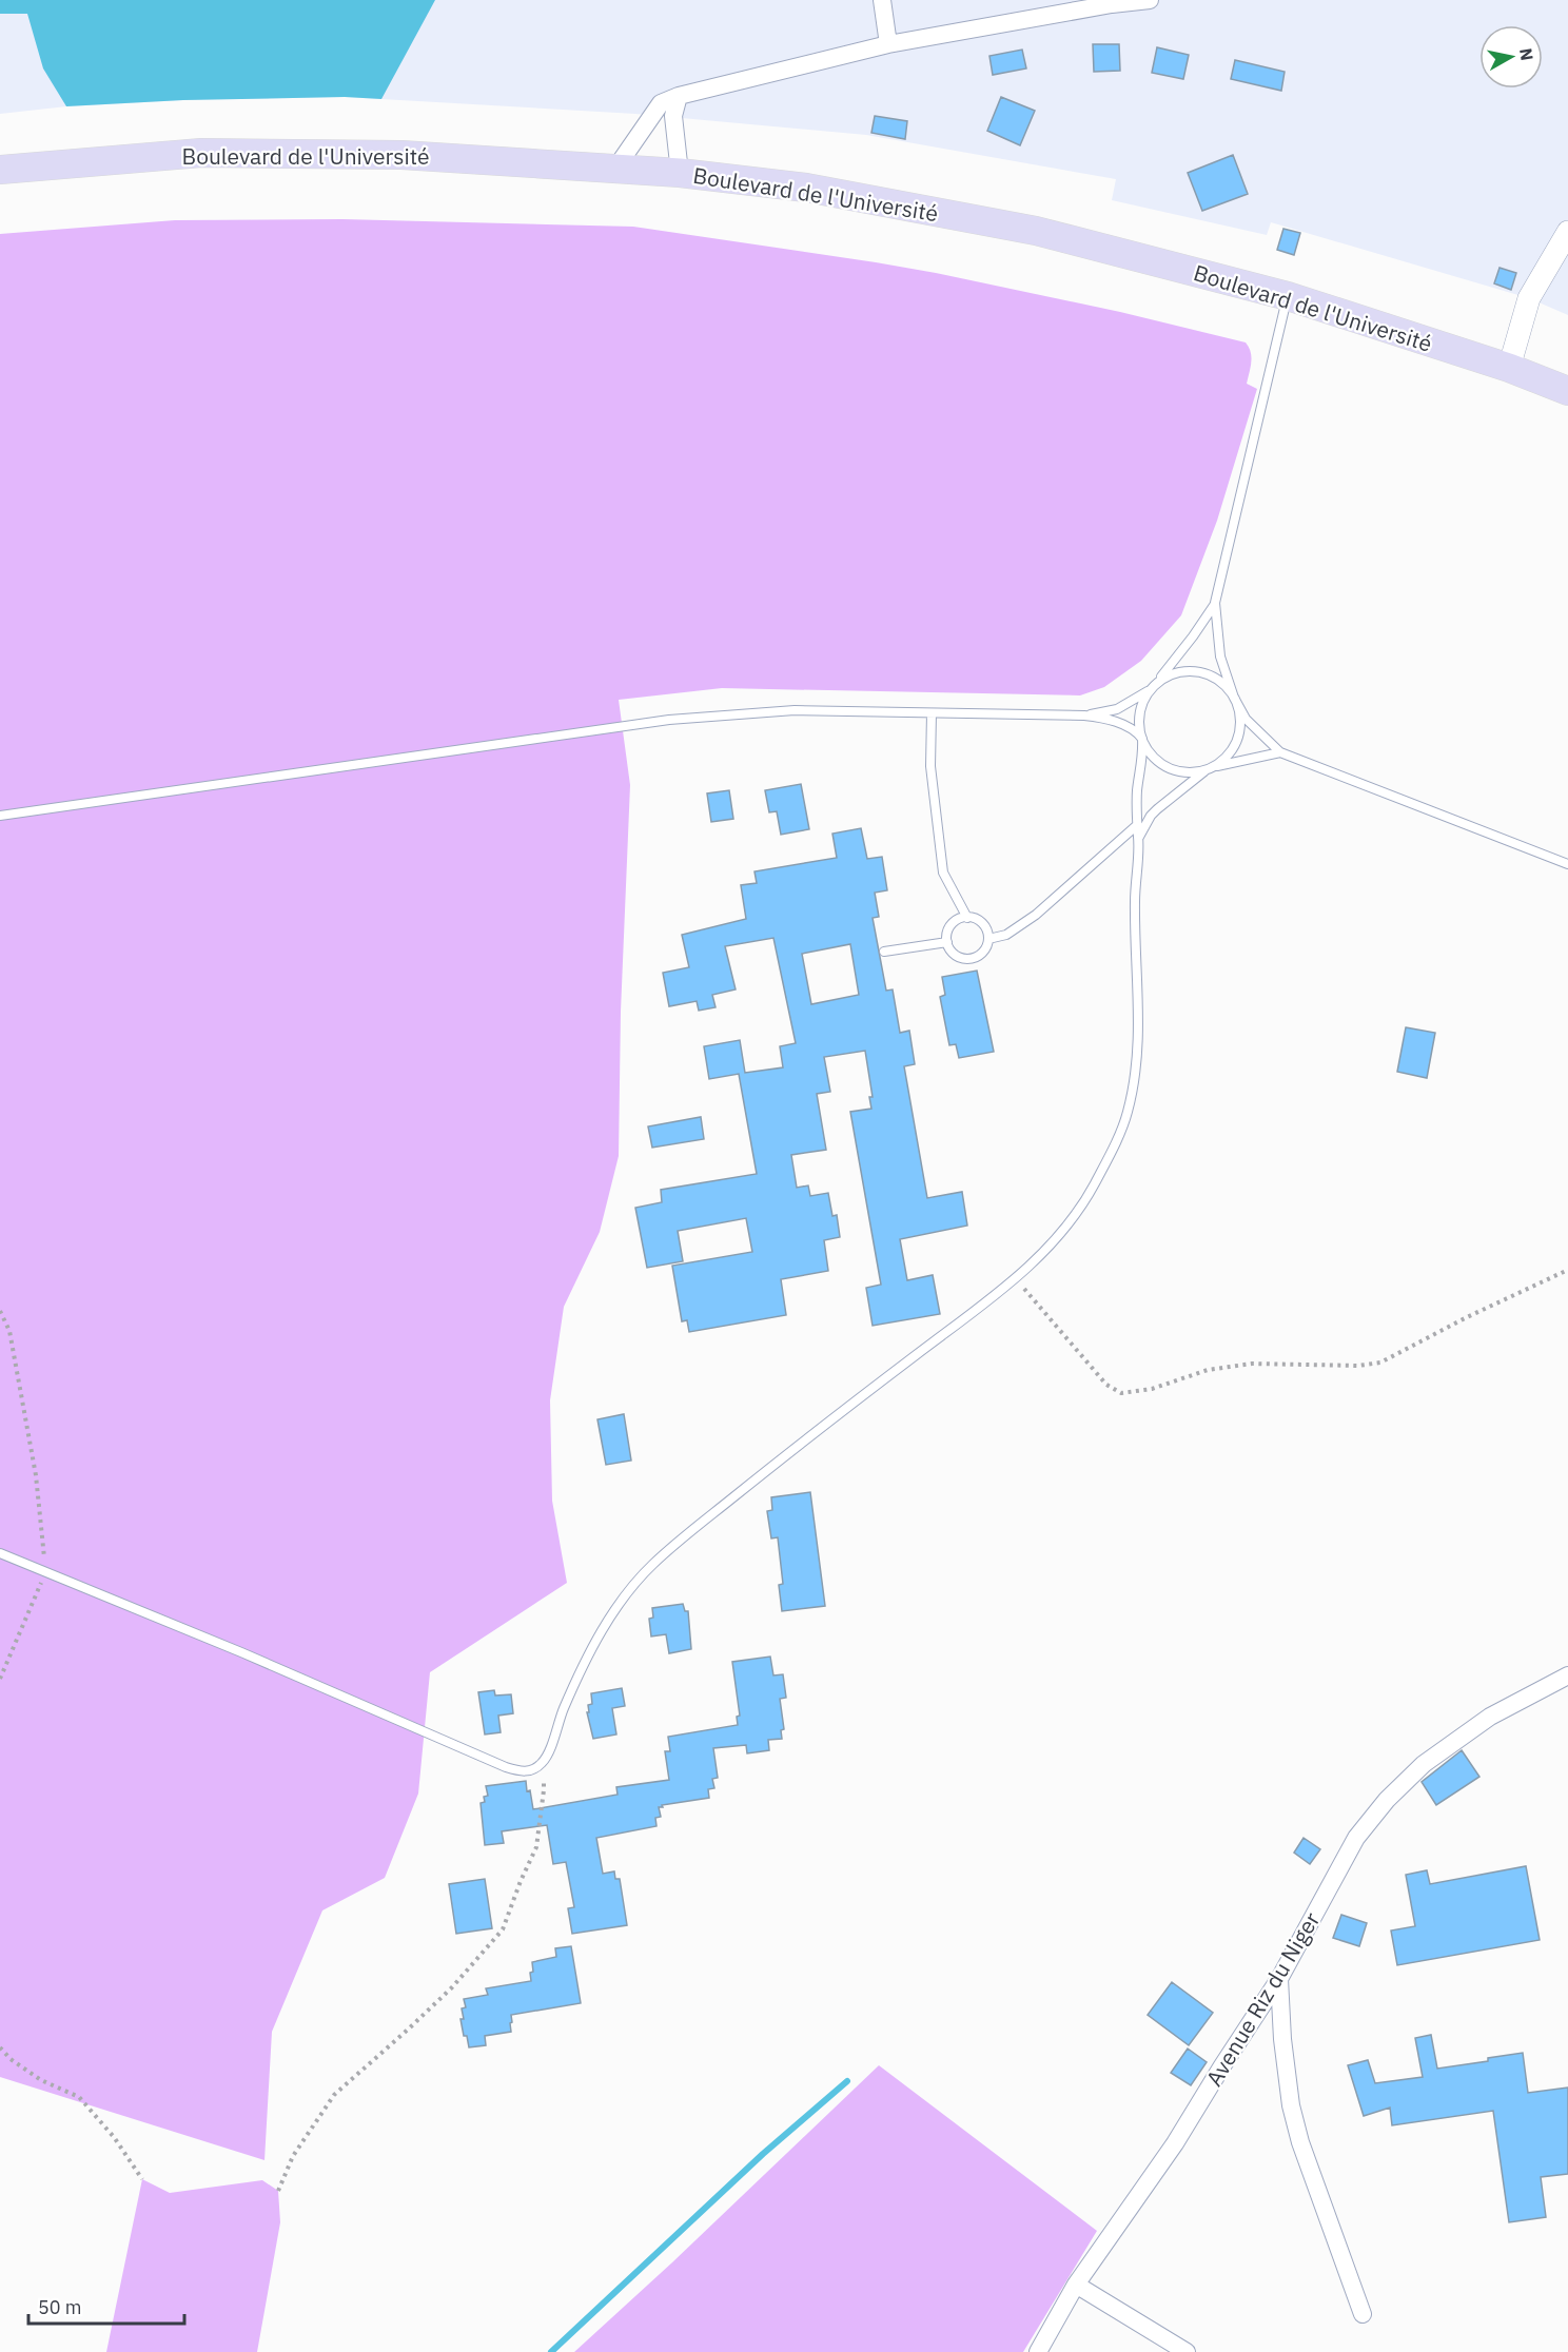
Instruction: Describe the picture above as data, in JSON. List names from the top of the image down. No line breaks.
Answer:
{"streets":{"main road":["Boulevard de l'Université"],"street":["Avenue Riz du Niger"]},"scale_bar":"50 m","north":"right"}
